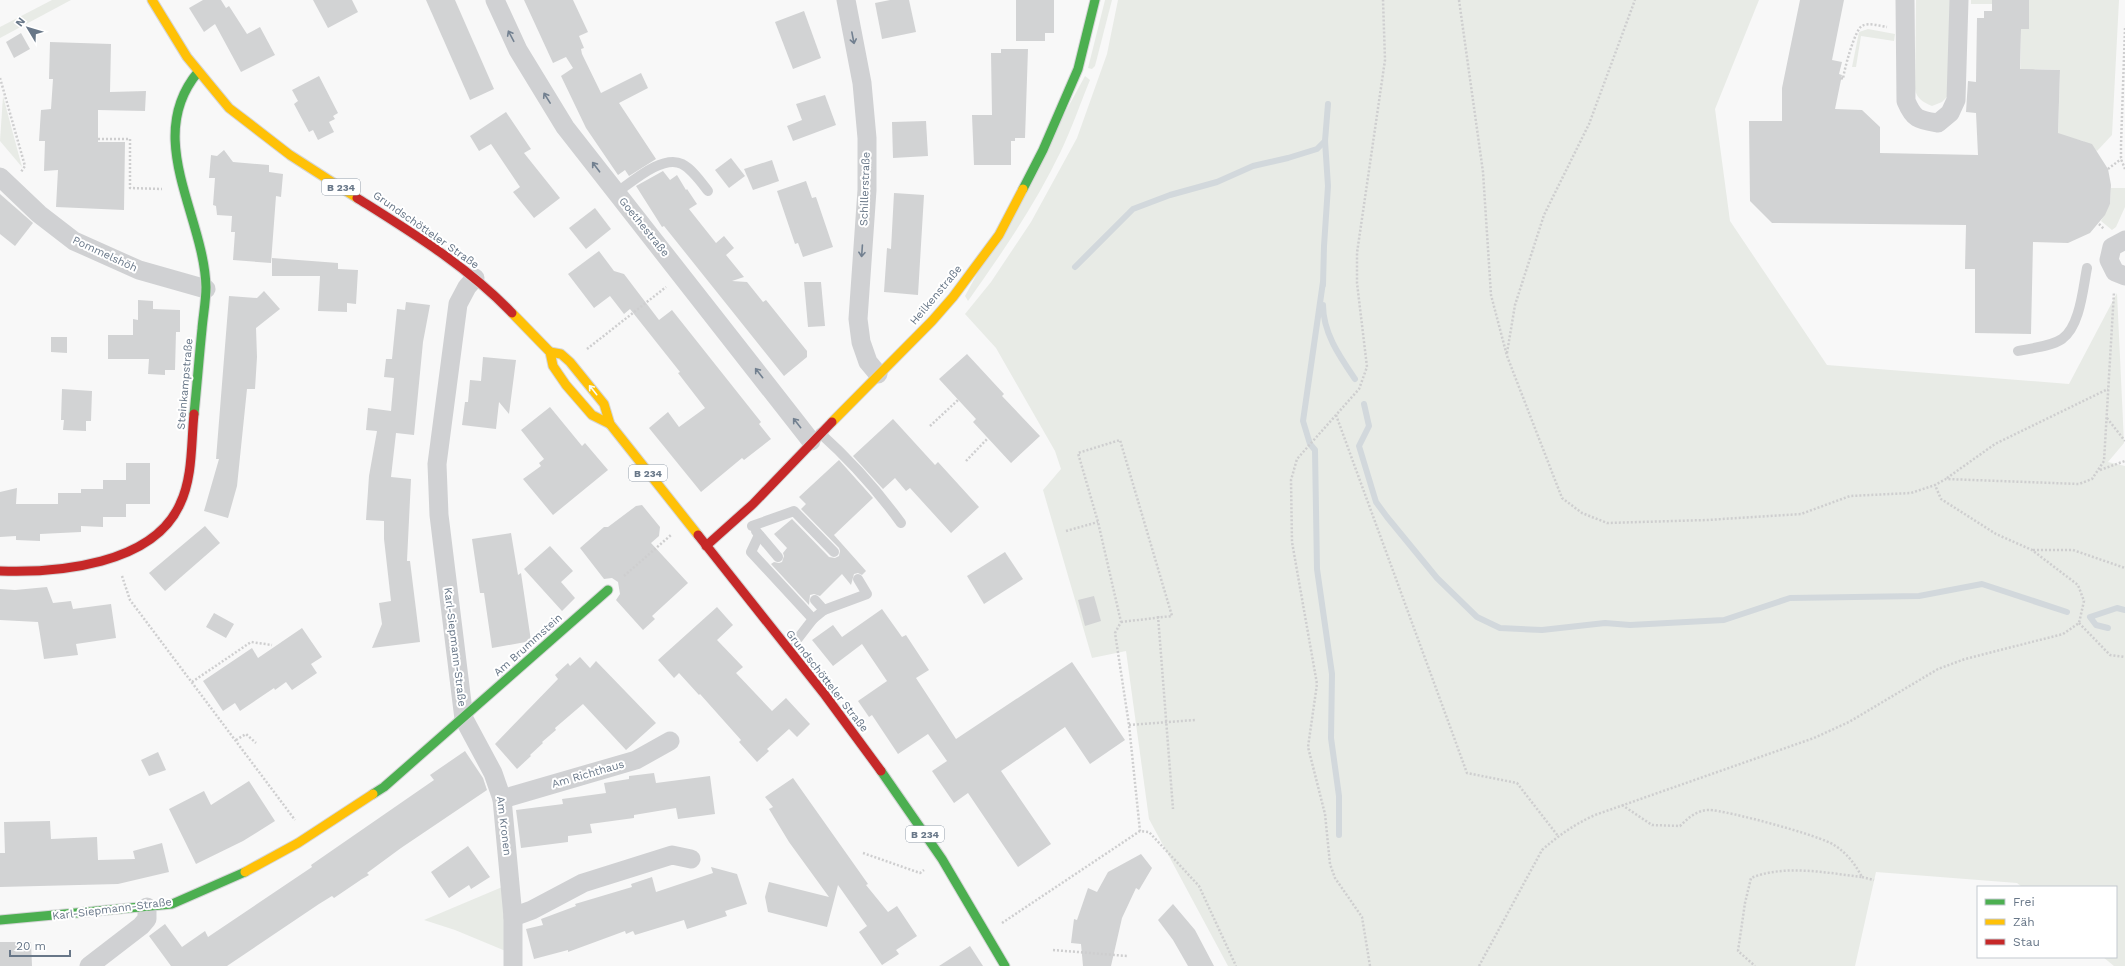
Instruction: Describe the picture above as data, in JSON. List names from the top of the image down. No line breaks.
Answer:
{"streets":{"street":["B 234","Schillerstraße","Goethestraße","Grundschötteler Straße","Pommelshöh","Heilkenstraße","Steinkampstraße","Am Brummstein","Karl-Siepmann-Straße","Am Richthaus","Am Kronen"]},"crossings":[["Schillerstraße","Heilkenstraße"],["Goethestraße","Heilkenstraße"],["Grundschötteler Straße","Heilkenstraße"],["Grundschötteler Straße","Steinkampstraße"],["Grundschötteler Straße","Karl-Siepmann-Straße"],["Pommelshöh","Steinkampstraße"],["Am Brummstein","Karl-Siepmann-Straße"],["Am Brummstein","Am Kronen"],["Karl-Siepmann-Straße","Am Kronen"],["Am Richthaus","Am Kronen"]],"one_way":["Schillerstraße","Goethestraße"],"legend":["Frei","Zäh","Stau"],"scale_bar":"20 m","north":"top left"}
